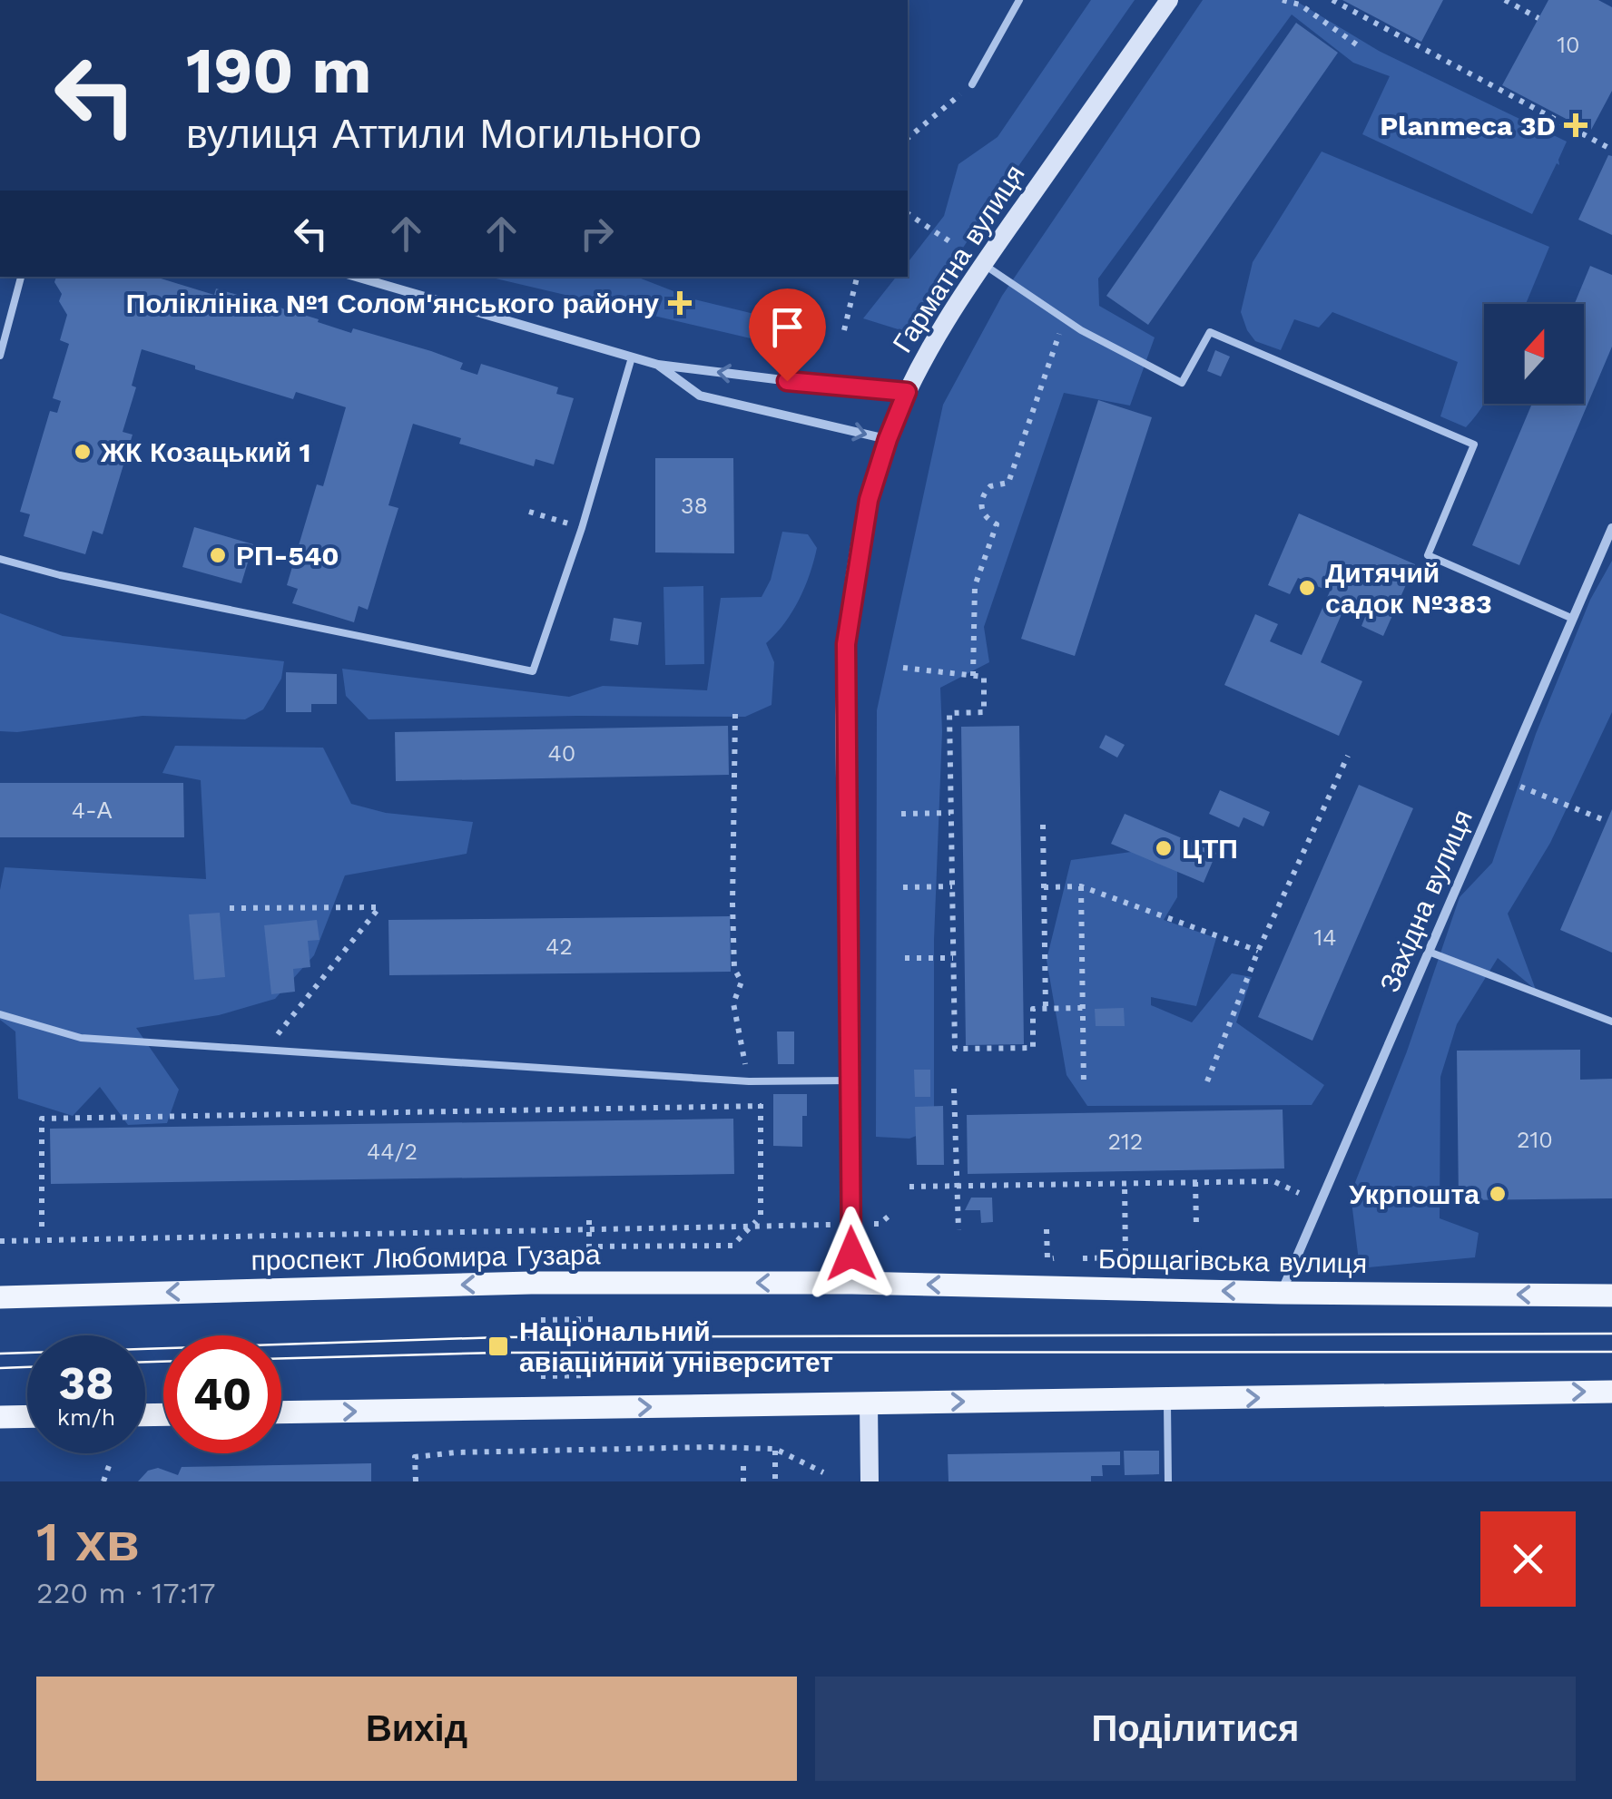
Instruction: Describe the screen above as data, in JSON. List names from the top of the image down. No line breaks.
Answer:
{"streets":{"main road":["проспект Любомира Гузара","Борщагівська вулиця"],"street":["Гарматна вулиця","Західна вулиця"]},"crossings":[["Гарматна вулиця","проспект Любомира Гузара"],["Гарматна вулиця","Борщагівська вулиця"],["Західна вулиця","Борщагівська вулиця"],["проспект Любомира Гузара","Борщагівська вулиця"]],"places":{"health":["Planmeca 3D","Поліклініка №1 Солом'янського району"],"other":["ЖК Козацький 1","РП-540","Дитячий садок №383","ЦТП","Укрпошта"],"transit":["Національний авіаційний університет"]},"house_numbers":["10","38","40","4-А","14","42","210","212","44/2"],"north":"top","page":{"turn":["190 m","вулиця Аттили Могильного"],"speed":"38 km/h","limit":"40","heading":["1 хв","220 m · 17:17"],"buttons":["Вихід","Поділитися"]}}
